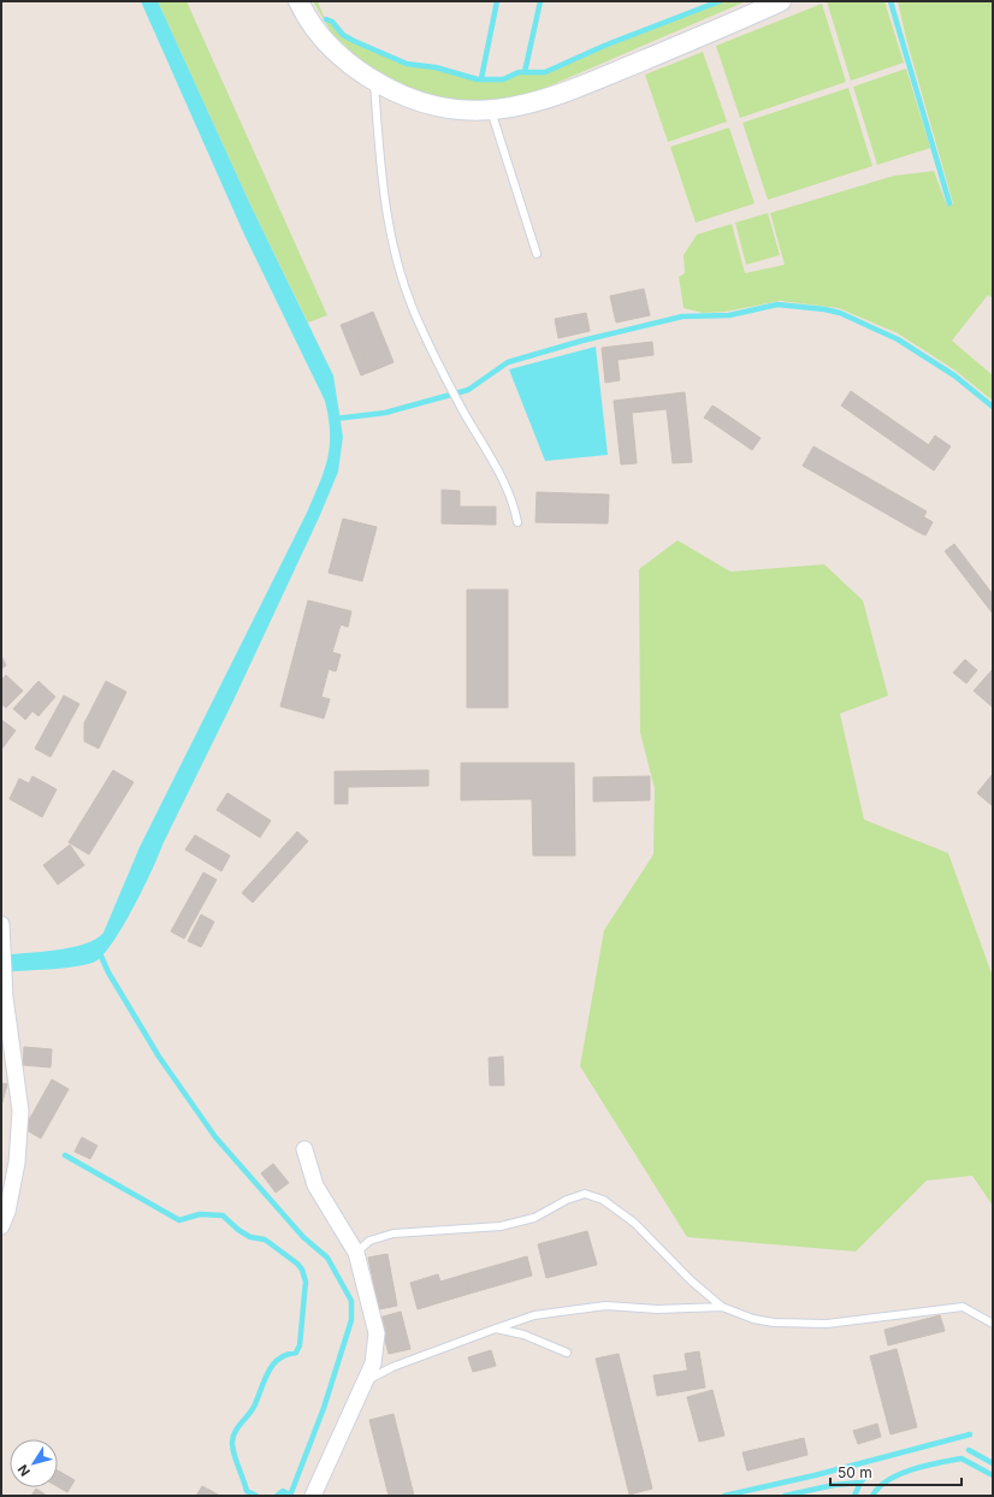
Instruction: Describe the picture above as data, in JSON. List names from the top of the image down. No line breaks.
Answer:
{"scale_bar":"50 m","north":"bottom left"}
